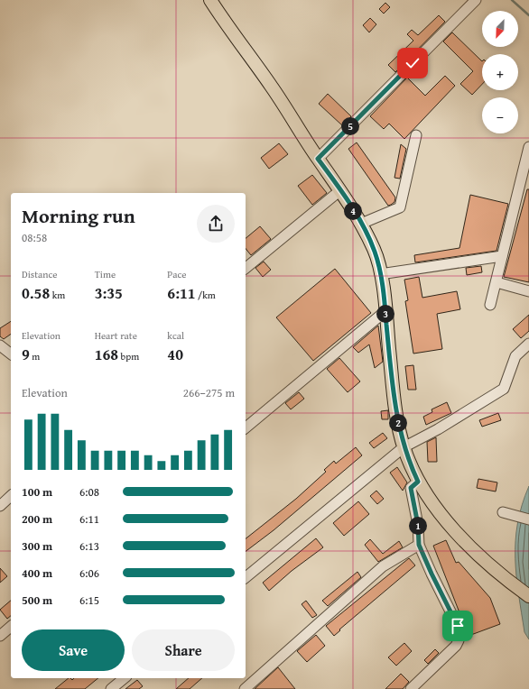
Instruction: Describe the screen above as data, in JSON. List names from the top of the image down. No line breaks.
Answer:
{"north":"bottom left","page":{"map_buttons":["+","−"],"pins":["5","4","3","2","1"],"heading":["Morning run","08:58"],"stats":[["Distance","0.58 km"],["Time","3:35"],["Pace","6:11 /km"],["Elevation","9 m"],["Heart rate","168 bpm"],["kcal","40"]],"chart":["Elevation","266–275 m"],"list":[{"name":"100 m","note":"6:08"},{"name":"200 m","note":"6:11"},{"name":"300 m","note":"6:13"},{"name":"400 m","note":"6:06"},{"name":"500 m","note":"6:15"}],"buttons":["Save","Share"]}}
